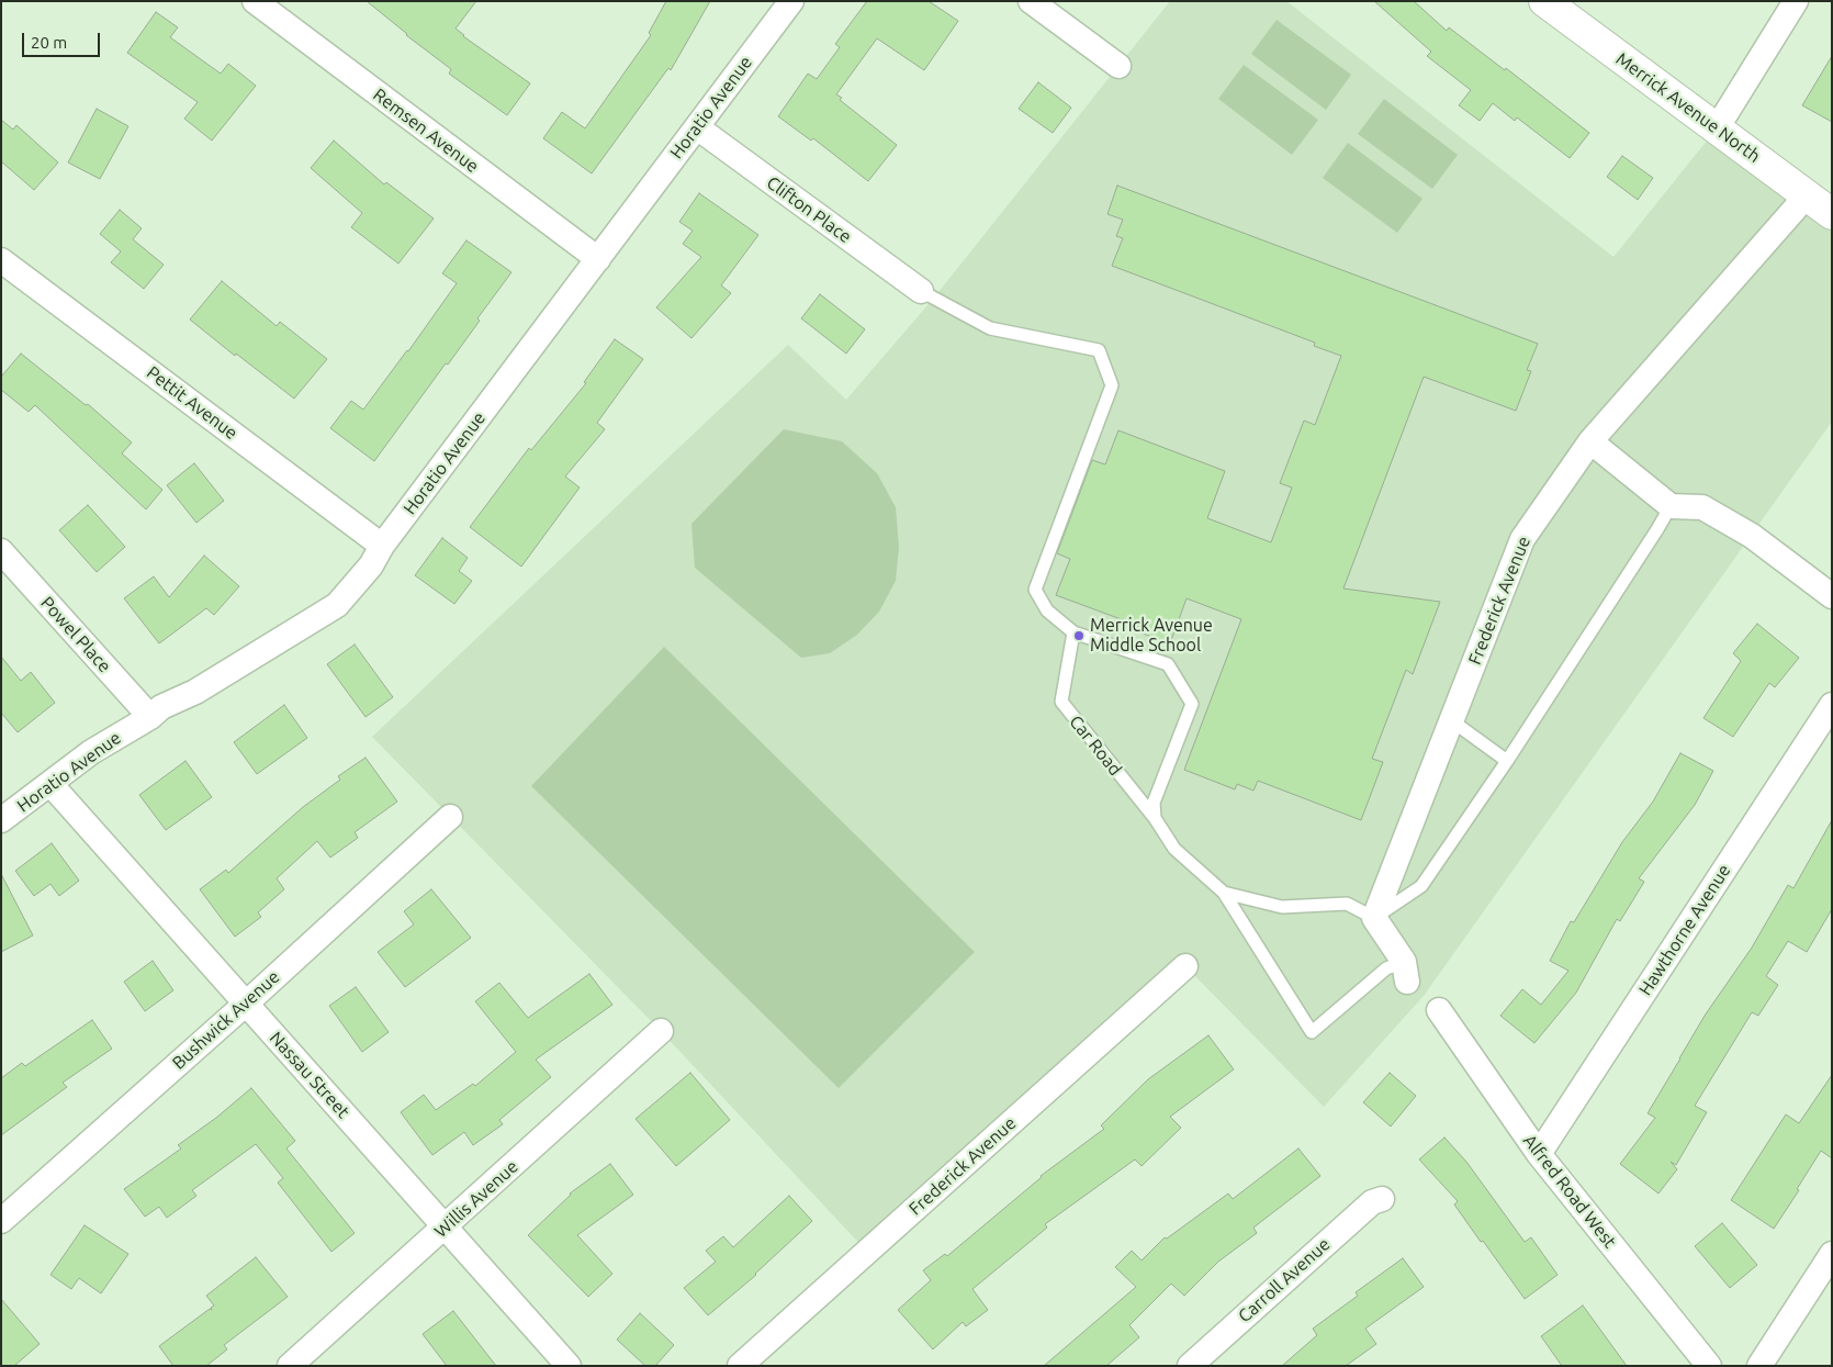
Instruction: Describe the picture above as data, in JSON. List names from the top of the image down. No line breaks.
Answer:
{"streets":{"main road":["Merrick Avenue North"],"street":["Horatio Avenue","Remsen Avenue","Clifton Place","Pettit Avenue","Frederick Avenue","Powel Place","Hawthorne Avenue","Bushwick Avenue","Nassau Street","Alfred Road West","Willis Avenue","Carroll Avenue"],"lane":["Car Road"]},"crossings":[["Horatio Avenue","Remsen Avenue"],["Horatio Avenue","Clifton Place"],["Horatio Avenue","Pettit Avenue"],["Horatio Avenue","Powel Place"],["Horatio Avenue","Nassau Street"],["Merrick Avenue North","Frederick Avenue"],["Hawthorne Avenue","Alfred Road West"],["Bushwick Avenue","Nassau Street"],["Nassau Street","Willis Avenue"]],"places":["Merrick Avenue Middle School"],"scale_bar":"20 m"}
